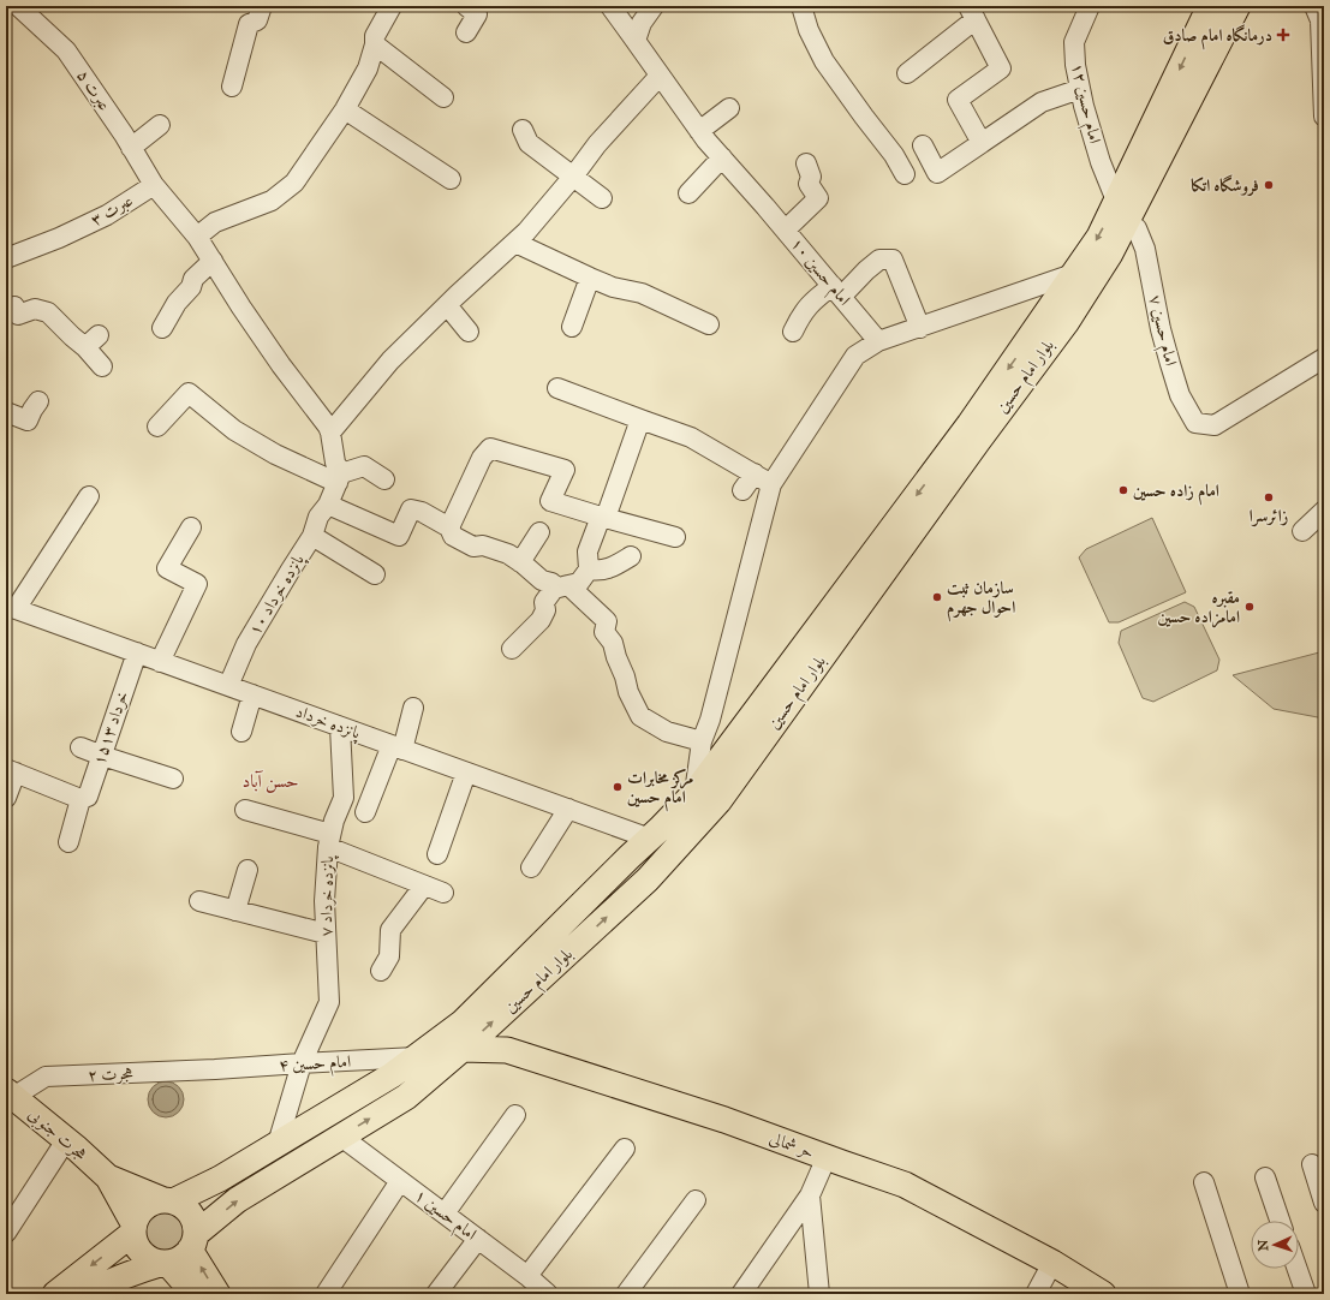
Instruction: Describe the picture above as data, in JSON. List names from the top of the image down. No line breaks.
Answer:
{"streets":{"main road":["بلوار امام حسین","هجرت جنوبی","حر شمالی"],"street":["عبرت ۵","امام حسین ۱۲","عبرت ۳","امام حسین ۱۰","امام حسین ۷","پانزده خرداد ۱۰","پانزده خرداد","۱۵خرداد ۱۳","پانزده خرداد ۷","امام حسین ۴","هجرت ۲","امام حسین ۱"]},"crossings":[["عبرت ۵","عبرت ۳"],["امام حسین ۱۲","امام حسین ۷"],["امام حسین ۱۲","بلوار امام حسین"],["امام حسین ۷","بلوار امام حسین"],["بلوار امام حسین","پانزده خرداد"],["بلوار امام حسین","پانزده خرداد ۷"],["بلوار امام حسین","امام حسین ۴"],["بلوار امام حسین","هجرت جنوبی"],["بلوار امام حسین","حر شمالی"],["بلوار امام حسین","امام حسین ۱"],["پانزده خرداد ۱۰","پانزده خرداد"],["پانزده خرداد","۱۵خرداد ۱۳"],["پانزده خرداد","پانزده خرداد ۷"],["پانزده خرداد ۷","امام حسین ۴"],["امام حسین ۴","هجرت ۲"],["هجرت ۲","هجرت جنوبی"]],"districts":["حسن آباد"],"places":{"health":["درمانگاه امام صادق"],"other":["فروشگاه اتکا","امام زاده حسین","زائرسرا","سازمان ثبت احوال جهرم","مقبره امامزاده حسین","مرکز مخابرات امام حسین"]},"north":"left"}
